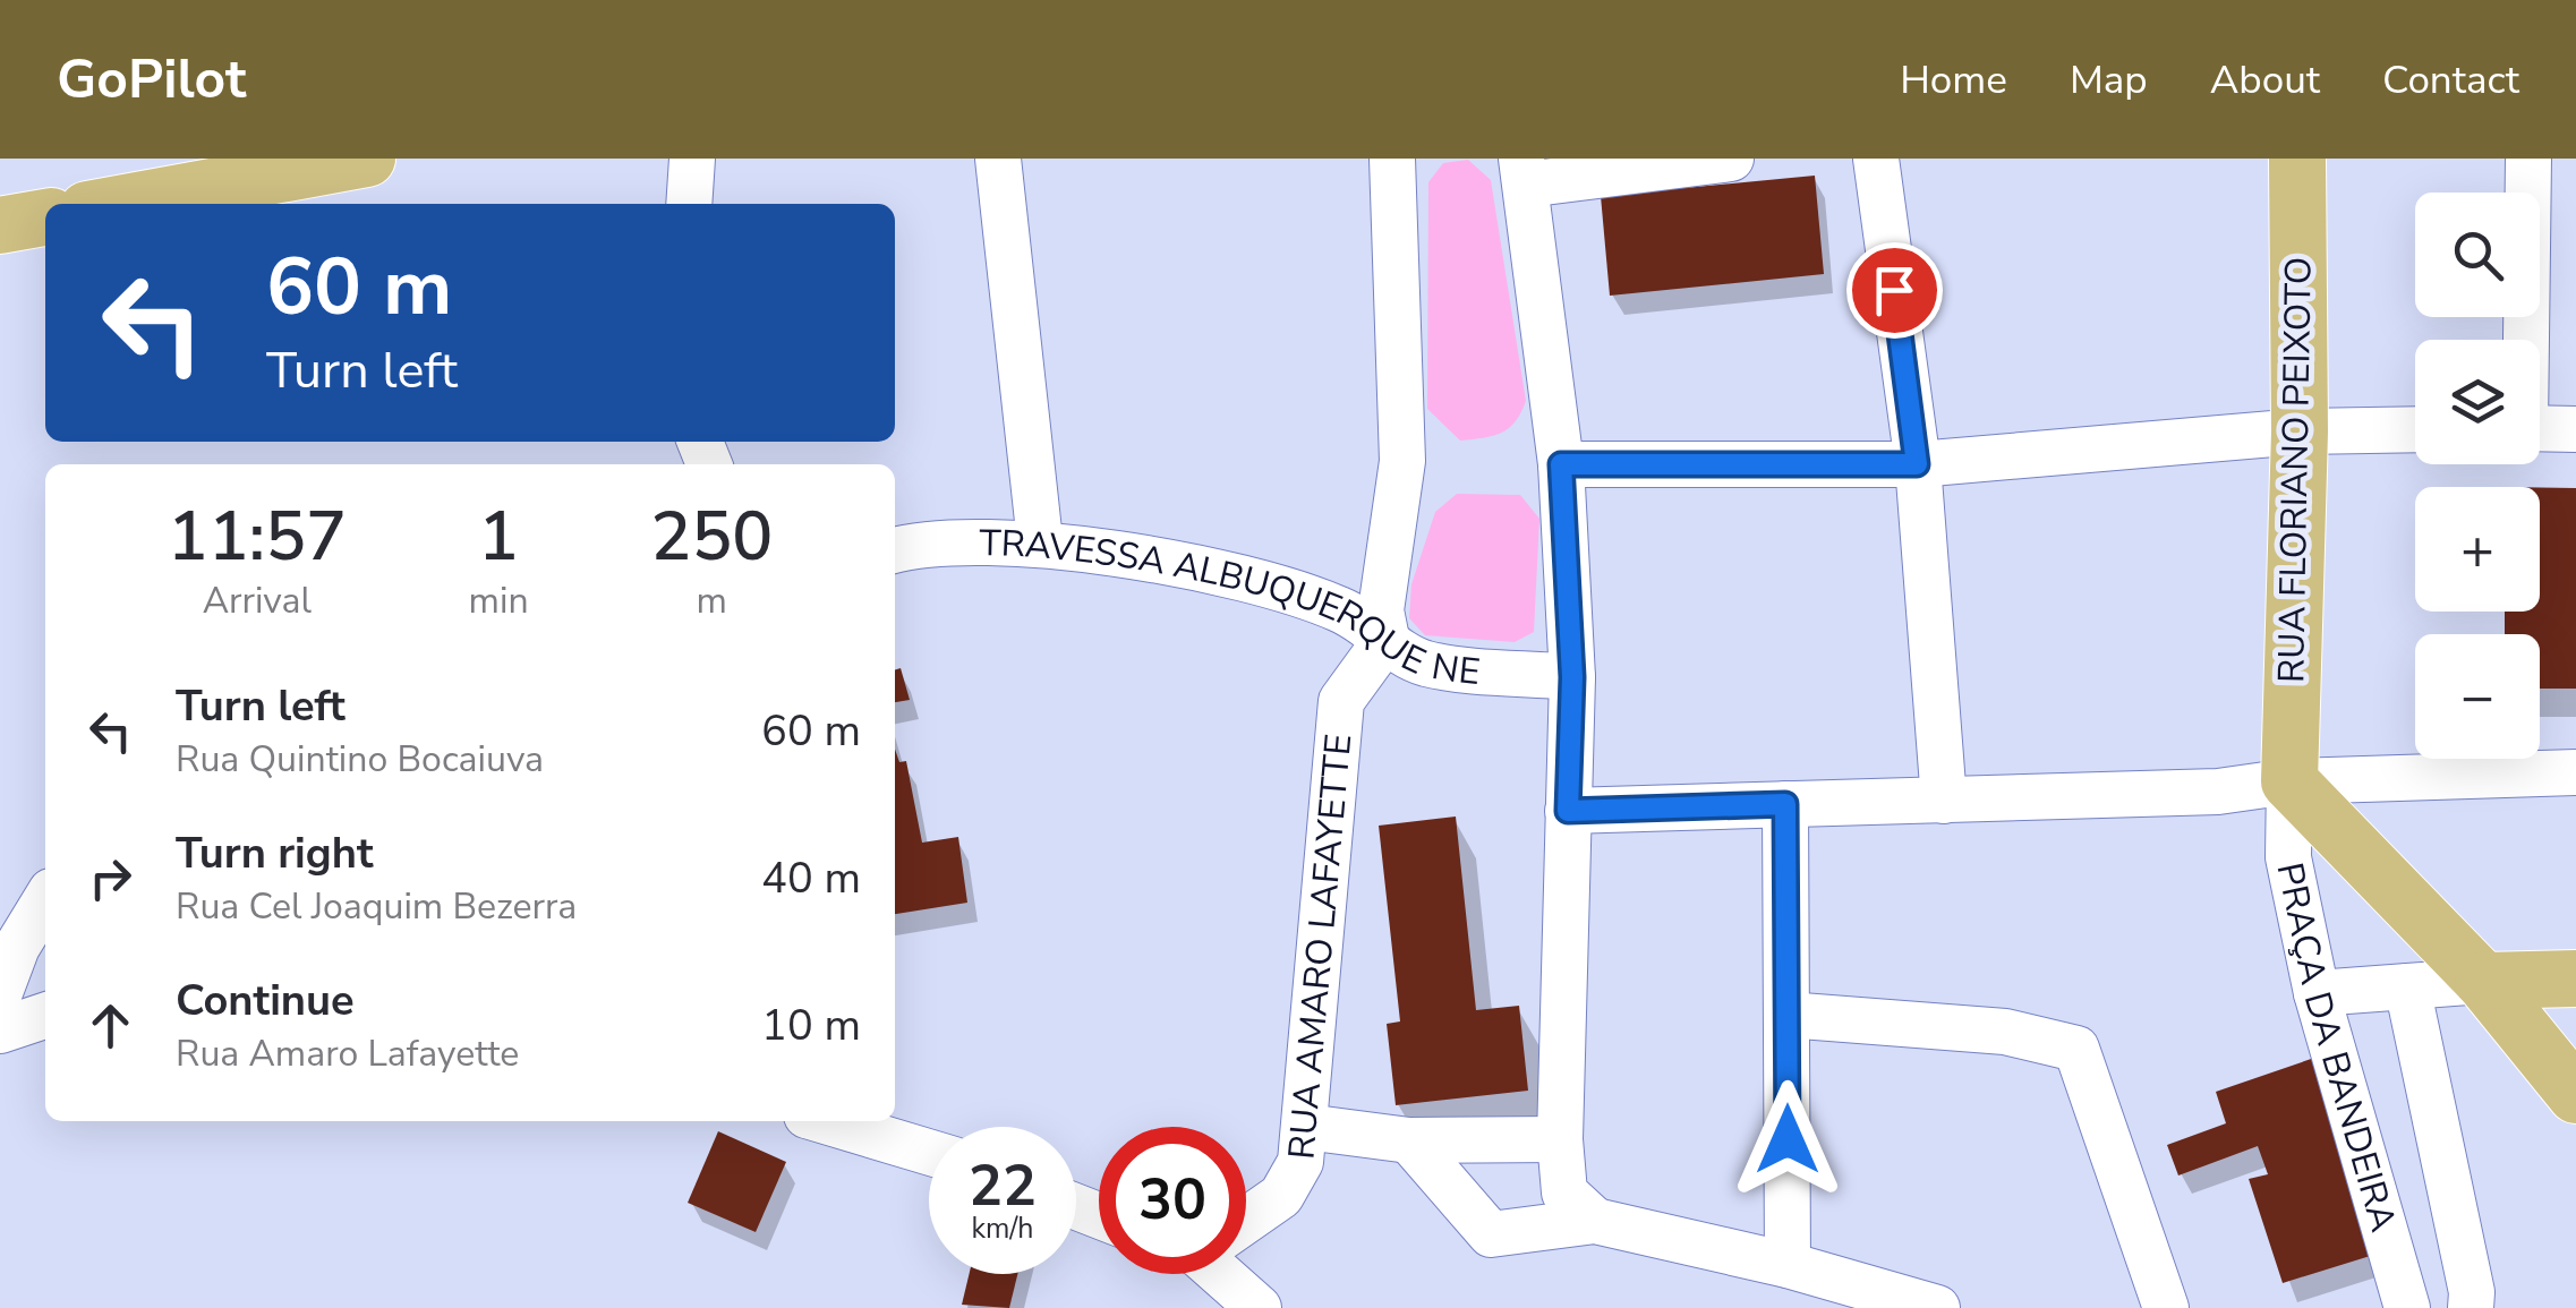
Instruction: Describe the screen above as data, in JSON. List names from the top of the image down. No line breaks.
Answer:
{"streets":{"main road":["RUA FLORIANO PEIXOTO"],"street":["TRAVESSA ALBUQUERQUE NE","RUA AMARO LAFAYETTE","PRAÇA DA BANDEIRA"]},"crossings":[["RUA FLORIANO PEIXOTO","PRAÇA DA BANDEIRA"],["TRAVESSA ALBUQUERQUE NE","RUA AMARO LAFAYETTE"]],"page":{"header":"GoPilot","nav":["Home","Map","About","Contact"],"map_buttons":["+","−"],"turn":["60 m","Turn left"],"eta":["11:57","Arrival","1","min","250","m"],"list":[{"name":"Turn left","note":"Rua Quintino Bocaiuva","value":"60 m"},{"name":"Turn right","note":"Rua Cel Joaquim Bezerra","value":"40 m"},{"name":"Continue","note":"Rua Amaro Lafayette","value":"10 m"}],"speed":"22 km/h","limit":"30"}}
